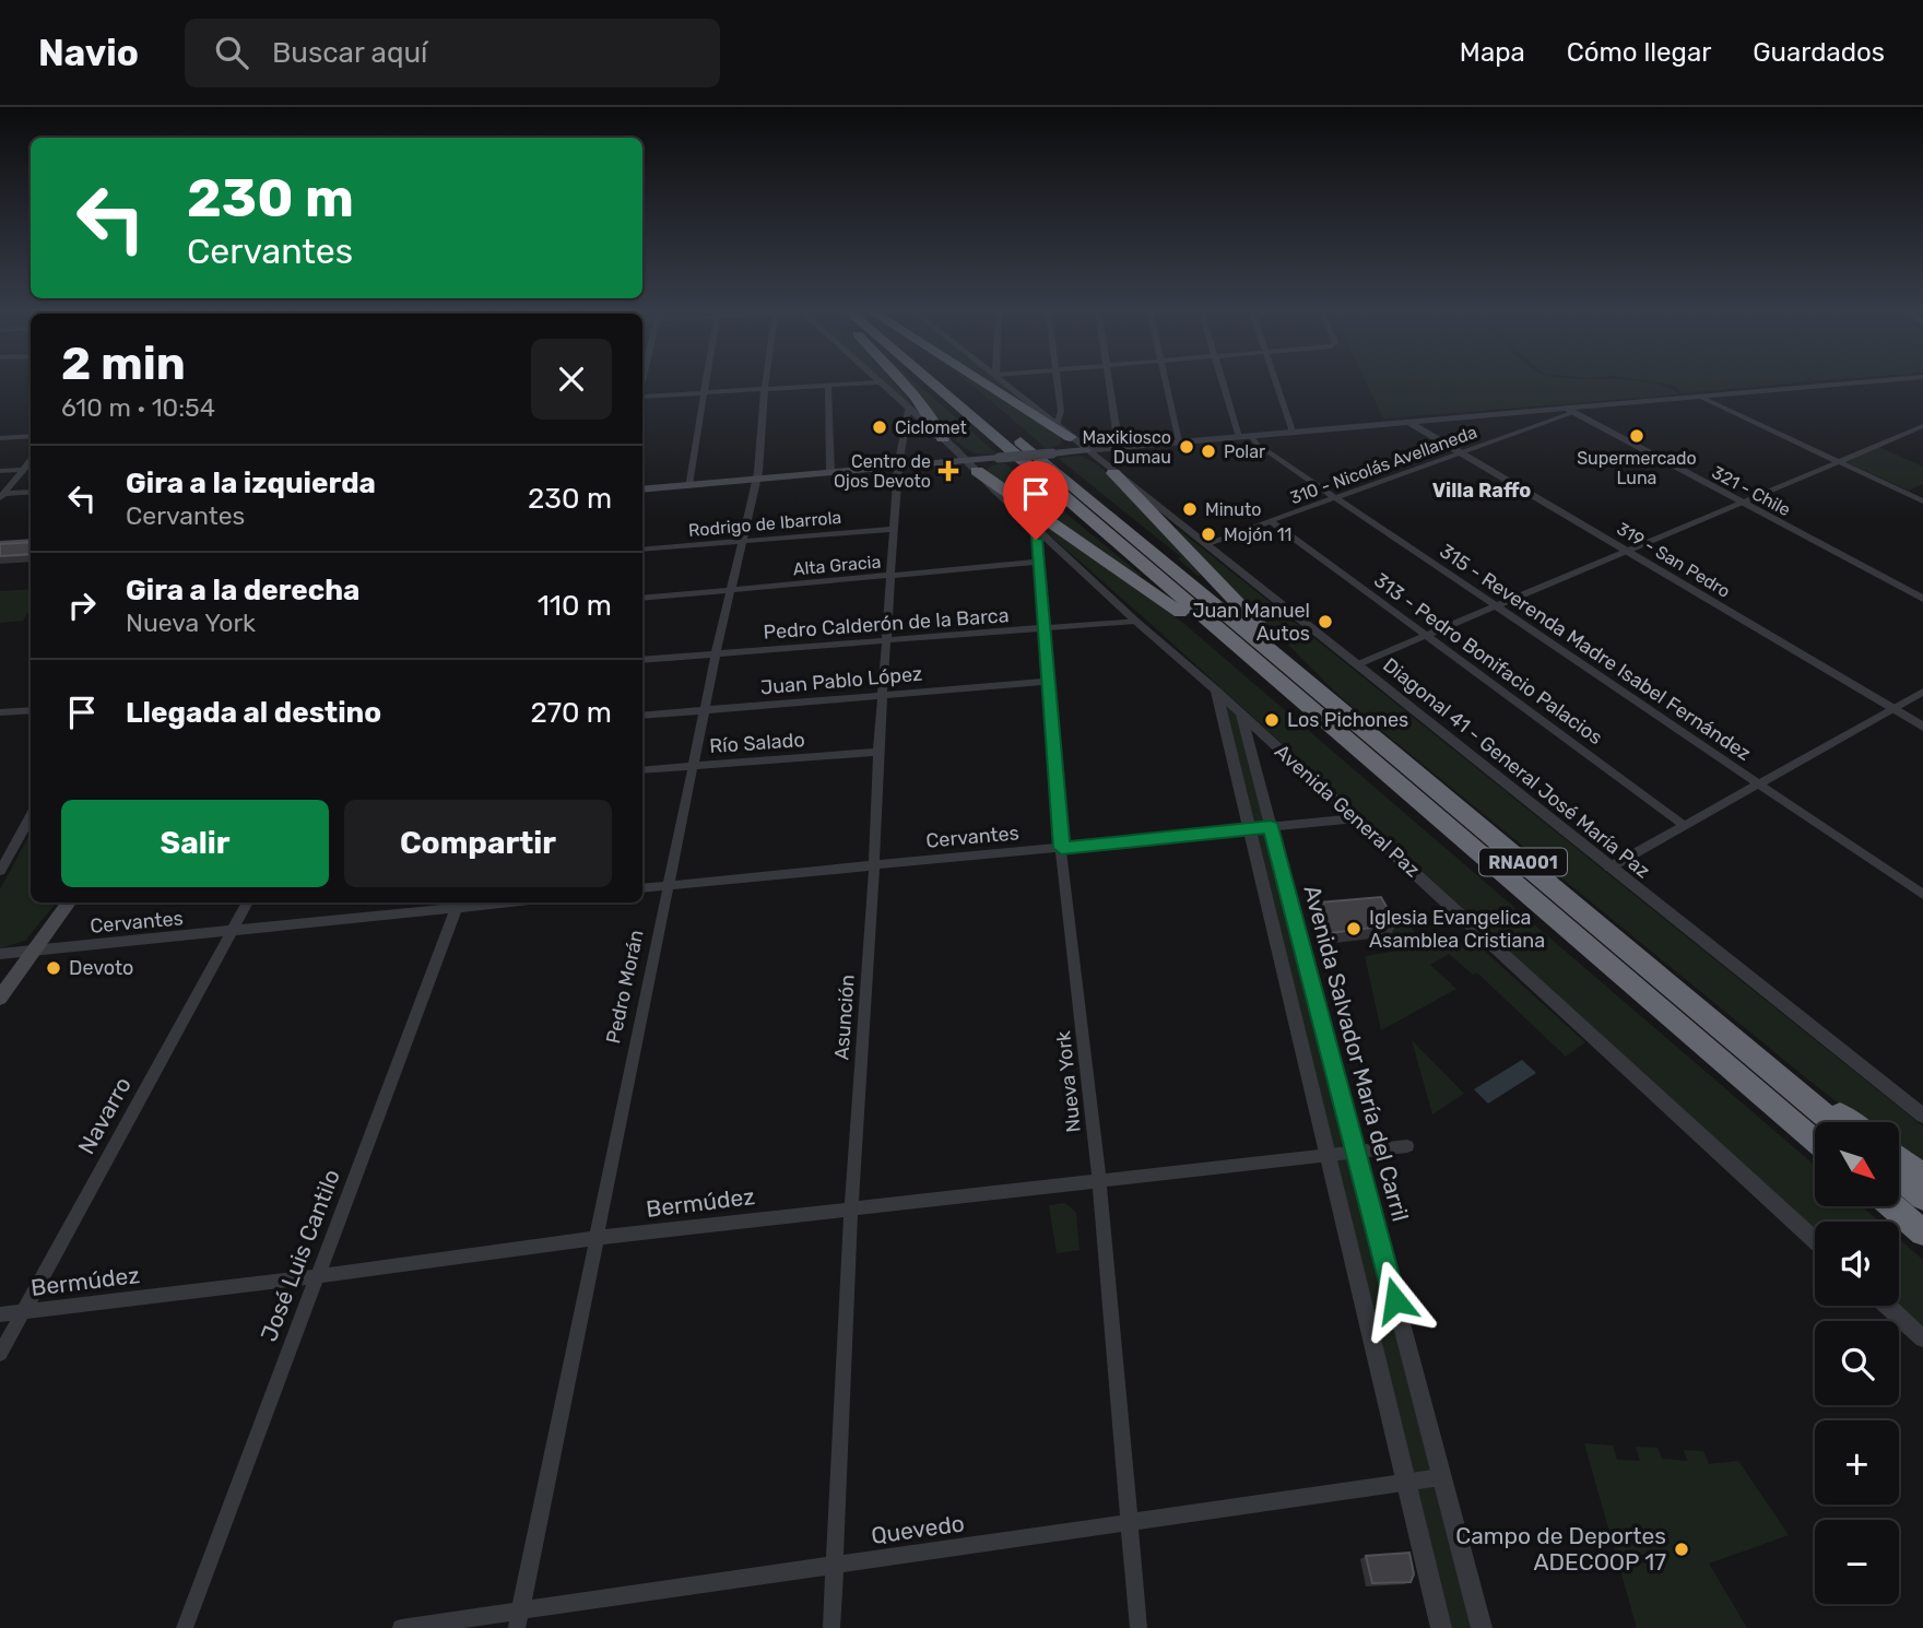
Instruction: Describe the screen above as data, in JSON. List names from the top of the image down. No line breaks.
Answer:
{"streets":{"highway":["RNA001"],"street":["310 - Nicolás Avellaneda","321 - Chile","Rodrigo de Ibarrola","319 - San Pedro","Alta Gracia","Pedro Calderón de la Barca","315 - Reverenda Madre Isabel Fernández","313 - Pedro Bonifacio Palacios","Juan Pablo López","Río Salado","Diagonal 41 - General José María Paz","Avenida General Paz","Cervantes","Pedro Morán","Asunción","Avenida Salvador María del Carril","Nueva York","Navarro","Bermúdez","José Luis Cantilo","Quevedo"]},"crossings":[["310 - Nicolás Avellaneda","321 - Chile"],["310 - Nicolás Avellaneda","319 - San Pedro"],["310 - Nicolás Avellaneda","315 - Reverenda Madre Isabel Fernández"],["310 - Nicolás Avellaneda","313 - Pedro Bonifacio Palacios"],["310 - Nicolás Avellaneda","Diagonal 41 - General José María Paz"],["Rodrigo de Ibarrola","Pedro Morán"],["Rodrigo de Ibarrola","Asunción"],["Alta Gracia","Pedro Morán"],["Alta Gracia","Asunción"],["Alta Gracia","Nueva York"],["Pedro Calderón de la Barca","Avenida General Paz"],["Pedro Calderón de la Barca","Pedro Morán"],["Pedro Calderón de la Barca","Asunción"],["Pedro Calderón de la Barca","Nueva York"],["Juan Pablo López","Pedro Morán"],["Juan Pablo López","Asunción"],["Juan Pablo López","Nueva York"],["Río Salado","Pedro Morán"],["Río Salado","Asunción"],["Avenida General Paz","Cervantes"],["Avenida General Paz","Asunción"],["Avenida General Paz","Avenida Salvador María del Carril"],["Avenida General Paz","Nueva York"],["Cervantes","Pedro Morán"],["Cervantes","Asunción"],["Cervantes","Avenida Salvador María del Carril"],["Cervantes","Nueva York"],["Cervantes","Navarro"],["Cervantes","José Luis Cantilo"],["Pedro Morán","Bermúdez"],["Pedro Morán","Quevedo"],["Asunción","Bermúdez"],["Asunción","Quevedo"],["Avenida Salvador María del Carril","Bermúdez"],["Avenida Salvador María del Carril","Quevedo"],["Nueva York","Bermúdez"],["Nueva York","Quevedo"],["Navarro","Bermúdez"],["Bermúdez","José Luis Cantilo"]],"districts":["Villa Raffo"],"places":{"other":["Ciclomet","Supermercado Luna","Maxikiosco Dumau","Polar","Minuto","Mojón 11","Juan Manuel Autos","Los Pichones","Iglesia Evangelica Asamblea Cristiana","Devoto","Campo de Deportes ADECOOP 17"],"health":["Centro de Ojos Devoto"]},"north":"bottom right","page":{"header":"Navio","search":"Buscar aquí","nav":["Mapa","Cómo llegar","Guardados"],"turn":["230 m","Cervantes"],"heading":["2 min","610 m · 10:54"],"list":[{"name":"Gira a la izquierda","note":"Cervantes","value":"230 m"},{"name":"Gira a la derecha","note":"Nueva York","value":"110 m"},{"name":"Llegada al destino","value":"270 m"}],"buttons":["Salir","Compartir"],"map_buttons":["+","−"]}}
